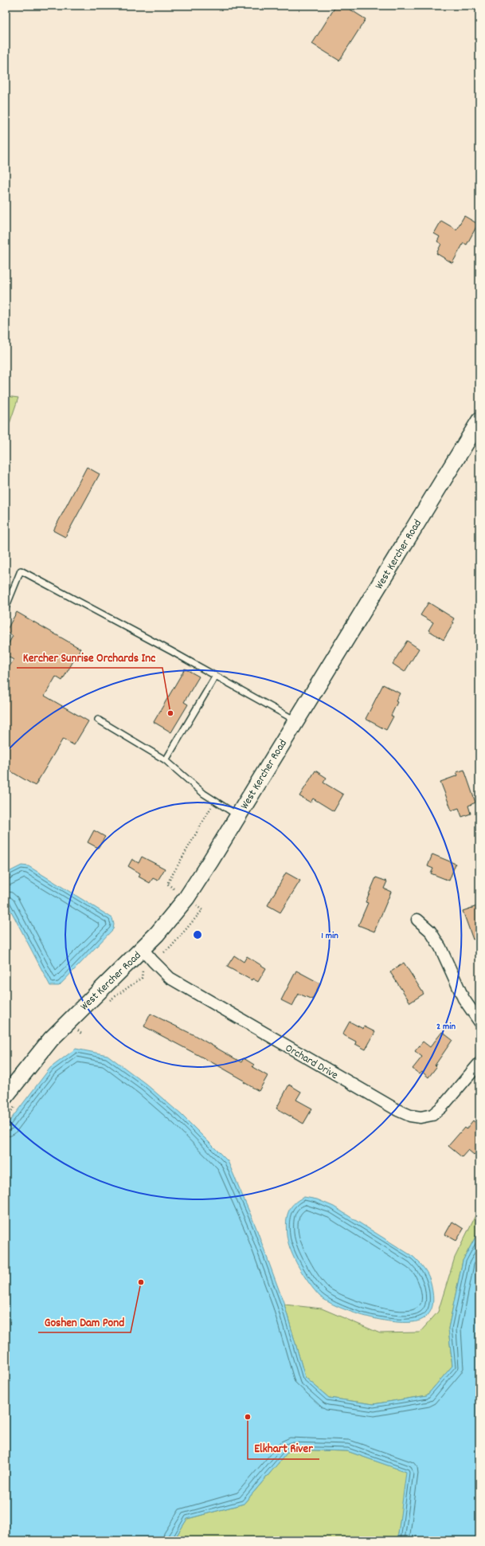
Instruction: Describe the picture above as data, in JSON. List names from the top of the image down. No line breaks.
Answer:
{"streets":{"main road":["West Kercher Road"],"street":["Orchard Drive"]},"crossings":[["West Kercher Road","Orchard Drive"]],"places":["Kercher Sunrise Orchards Inc","Goshen Dam Pond","Elkhart River"],"rings":["1 min","2 min"]}
